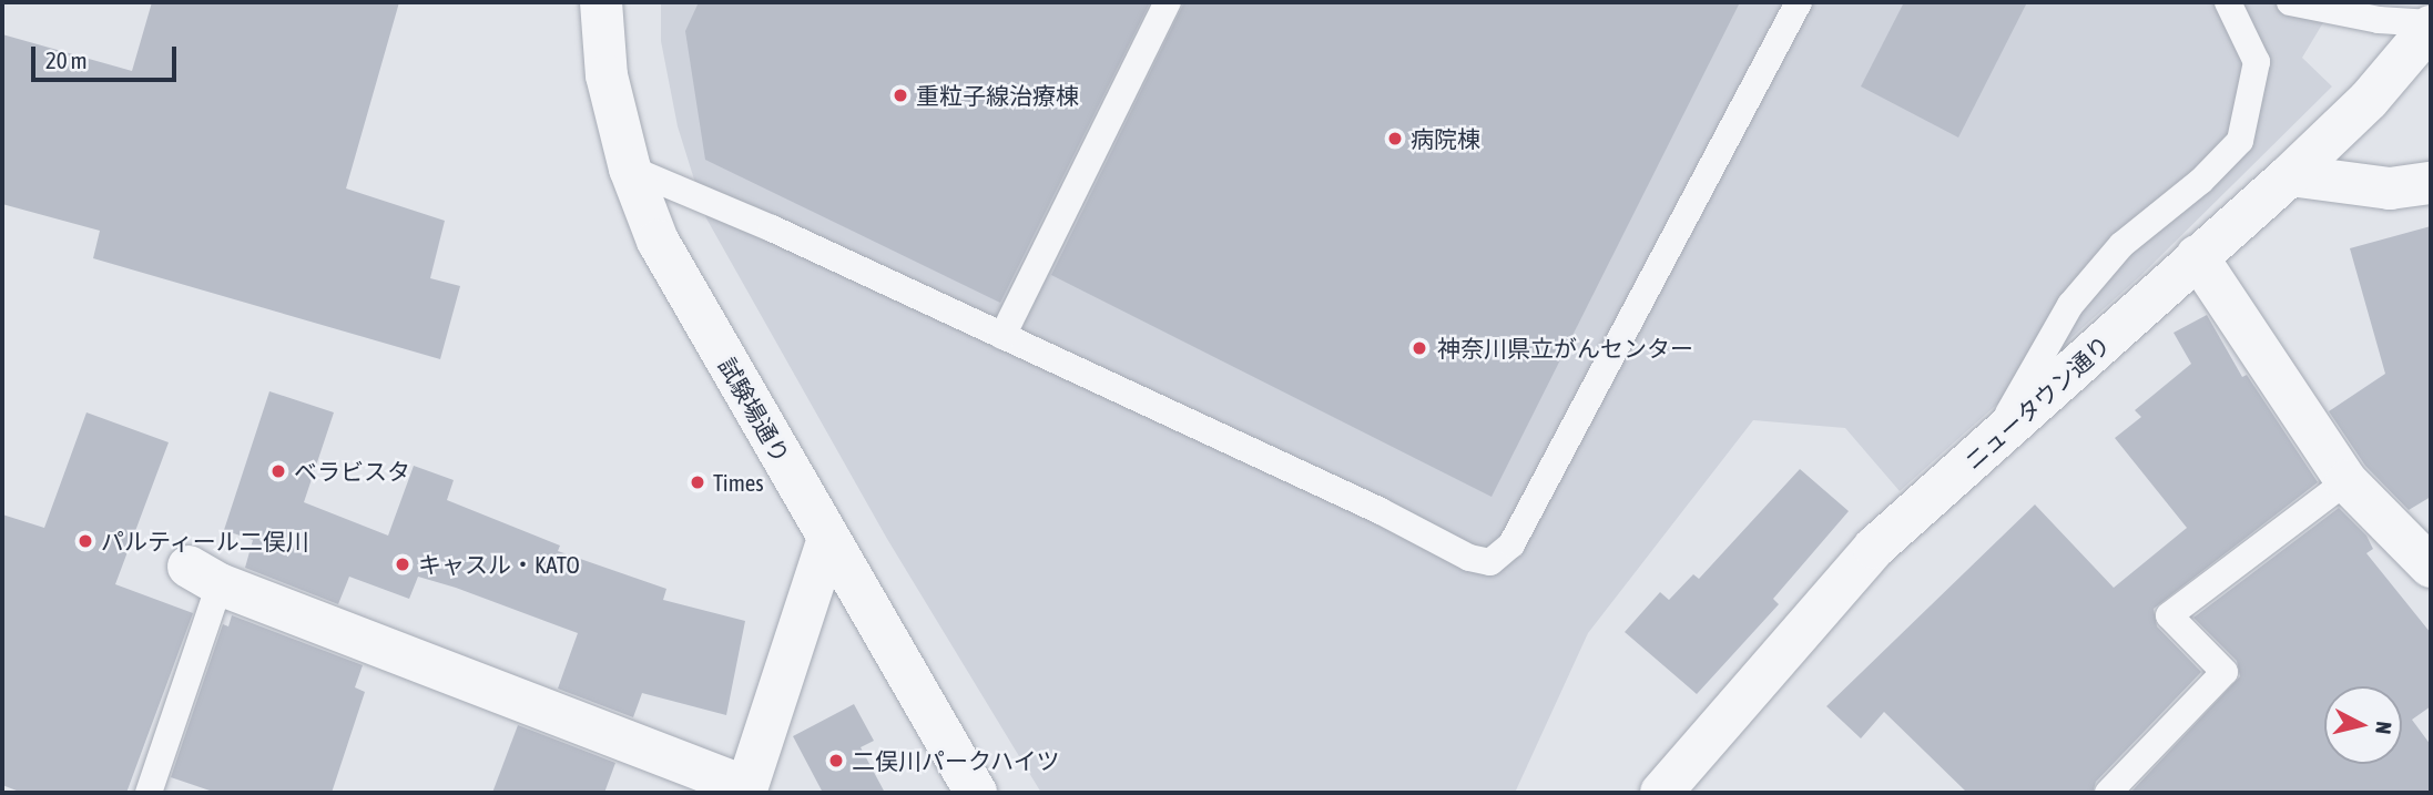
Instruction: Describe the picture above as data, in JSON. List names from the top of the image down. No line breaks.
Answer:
{"streets":{"street":["ニュータウン通り","試験場通り"]},"places":["重粒子線治療棟","病院棟","神奈川県立がんセンター","ベラビスタ","Times","パルティール二俣川","キャスル・KATO","二俣川パークハイツ"],"scale_bar":"20 m","north":"right"}
